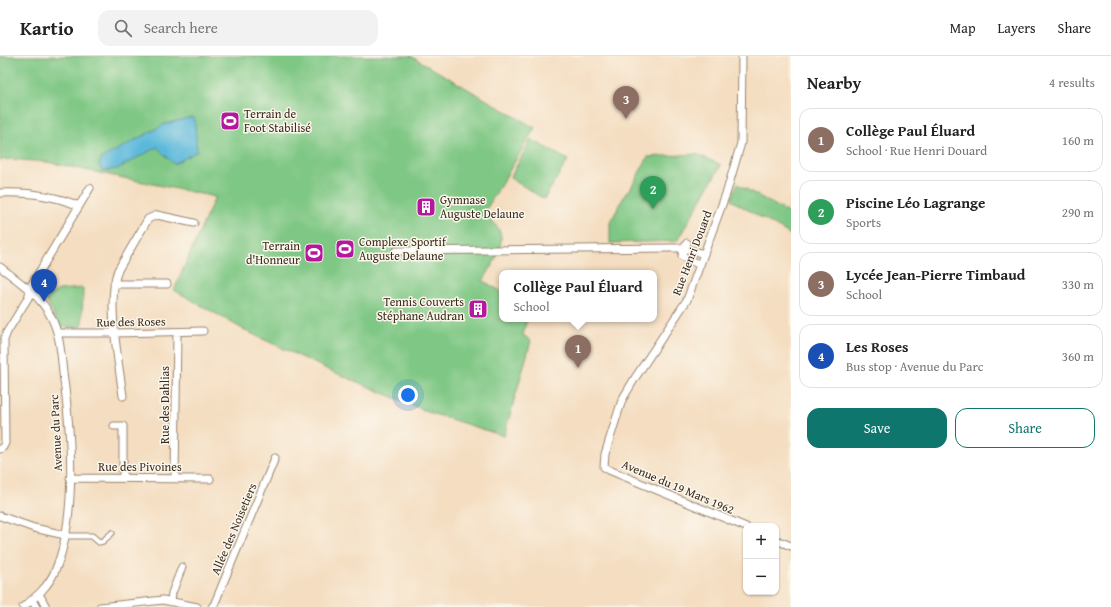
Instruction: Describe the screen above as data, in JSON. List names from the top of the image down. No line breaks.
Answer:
{"streets":{"street":["Rue Henri Douard","Rue des Roses","Rue des Dahlias","Avenue du Parc","Rue des Pivoines","Avenue du 19 Mars 1962","Allée des Noisetiers"]},"crossings":[["Rue Henri Douard","Avenue du 19 Mars 1962"],["Rue des Roses","Rue des Dahlias"],["Rue des Roses","Avenue du Parc"],["Rue des Dahlias","Rue des Pivoines"],["Avenue du Parc","Rue des Pivoines"]],"places":{"sports":["Terrain de Foot Stabilisé","Complexe Sportif Auguste Delaune","Terrain d'Honneur"],"building":["Gymnase Auguste Delaune","Tennis Couverts Stéphane Audran"]},"page":{"header":"Kartio","search":"Search here","nav":["Map","Layers","Share"],"heading":["Nearby","4 results"],"pins":["3","2","4","1"],"list":[{"mark":"1","name":"Collège Paul Éluard","note":"School · Rue Henri Douard","value":"160 m"},{"mark":"2","name":"Piscine Léo Lagrange","note":"Sports","value":"290 m"},{"mark":"3","name":"Lycée Jean-Pierre Timbaud","note":"School","value":"330 m"},{"mark":"4","name":"Les Roses","note":"Bus stop · Avenue du Parc","value":"360 m"}],"popup":["Collège Paul Éluard","School"],"buttons":["Save","Share"],"map_buttons":["+","−"]}}
